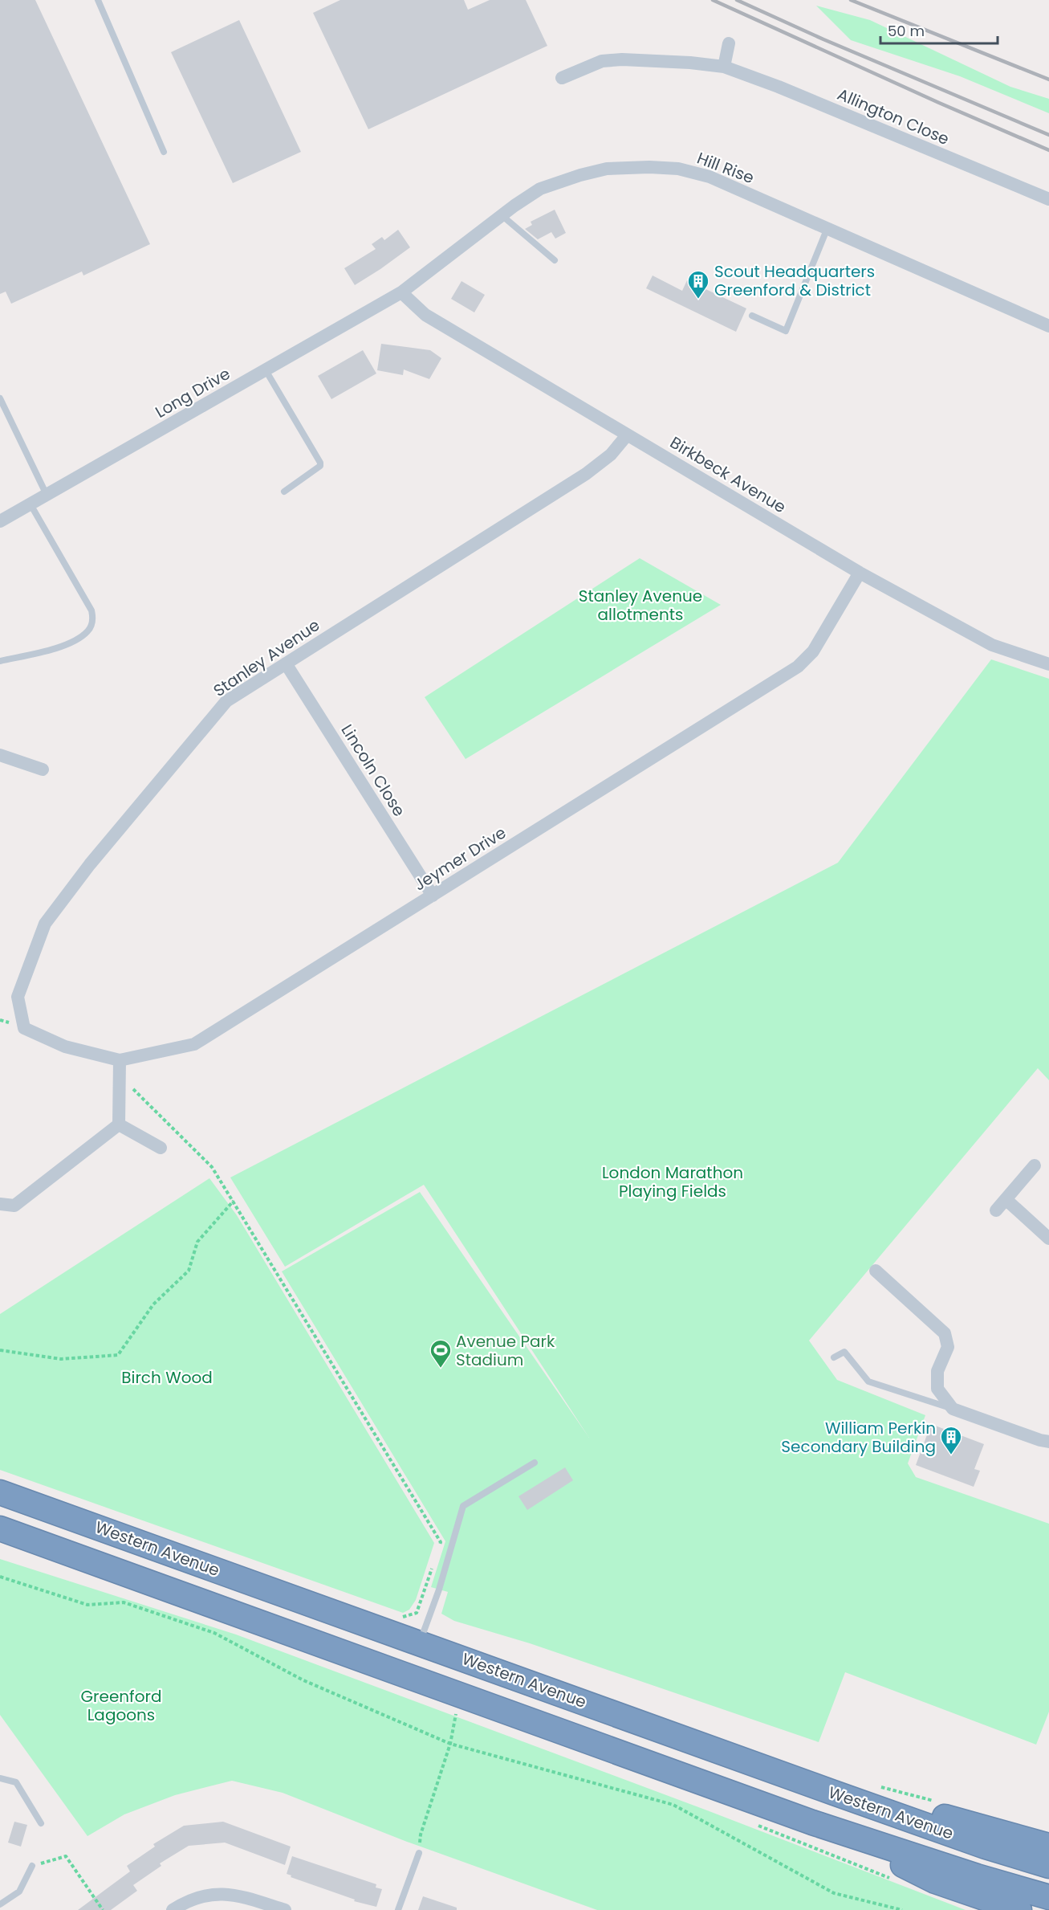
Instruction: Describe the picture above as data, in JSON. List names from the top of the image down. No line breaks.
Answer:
{"streets":{"highway":["Western Avenue"],"street":["Allington Close","Hill Rise","Long Drive","Birkbeck Avenue","Stanley Avenue","Lincoln Close","Jeymer Drive"]},"crossings":[["Hill Rise","Long Drive"],["Hill Rise","Birkbeck Avenue"],["Long Drive","Birkbeck Avenue"],["Birkbeck Avenue","Stanley Avenue"],["Birkbeck Avenue","Jeymer Drive"],["Stanley Avenue","Lincoln Close"],["Stanley Avenue","Jeymer Drive"],["Lincoln Close","Jeymer Drive"]],"parks":["Stanley Avenue allotments","London Marathon Playing Fields","Birch Wood","Greenford Lagoons"],"places":{"building":["Scout Headquarters Greenford & District","William Perkin Secondary Building"],"sports":["Avenue Park Stadium"]},"scale_bar":"50 m"}
